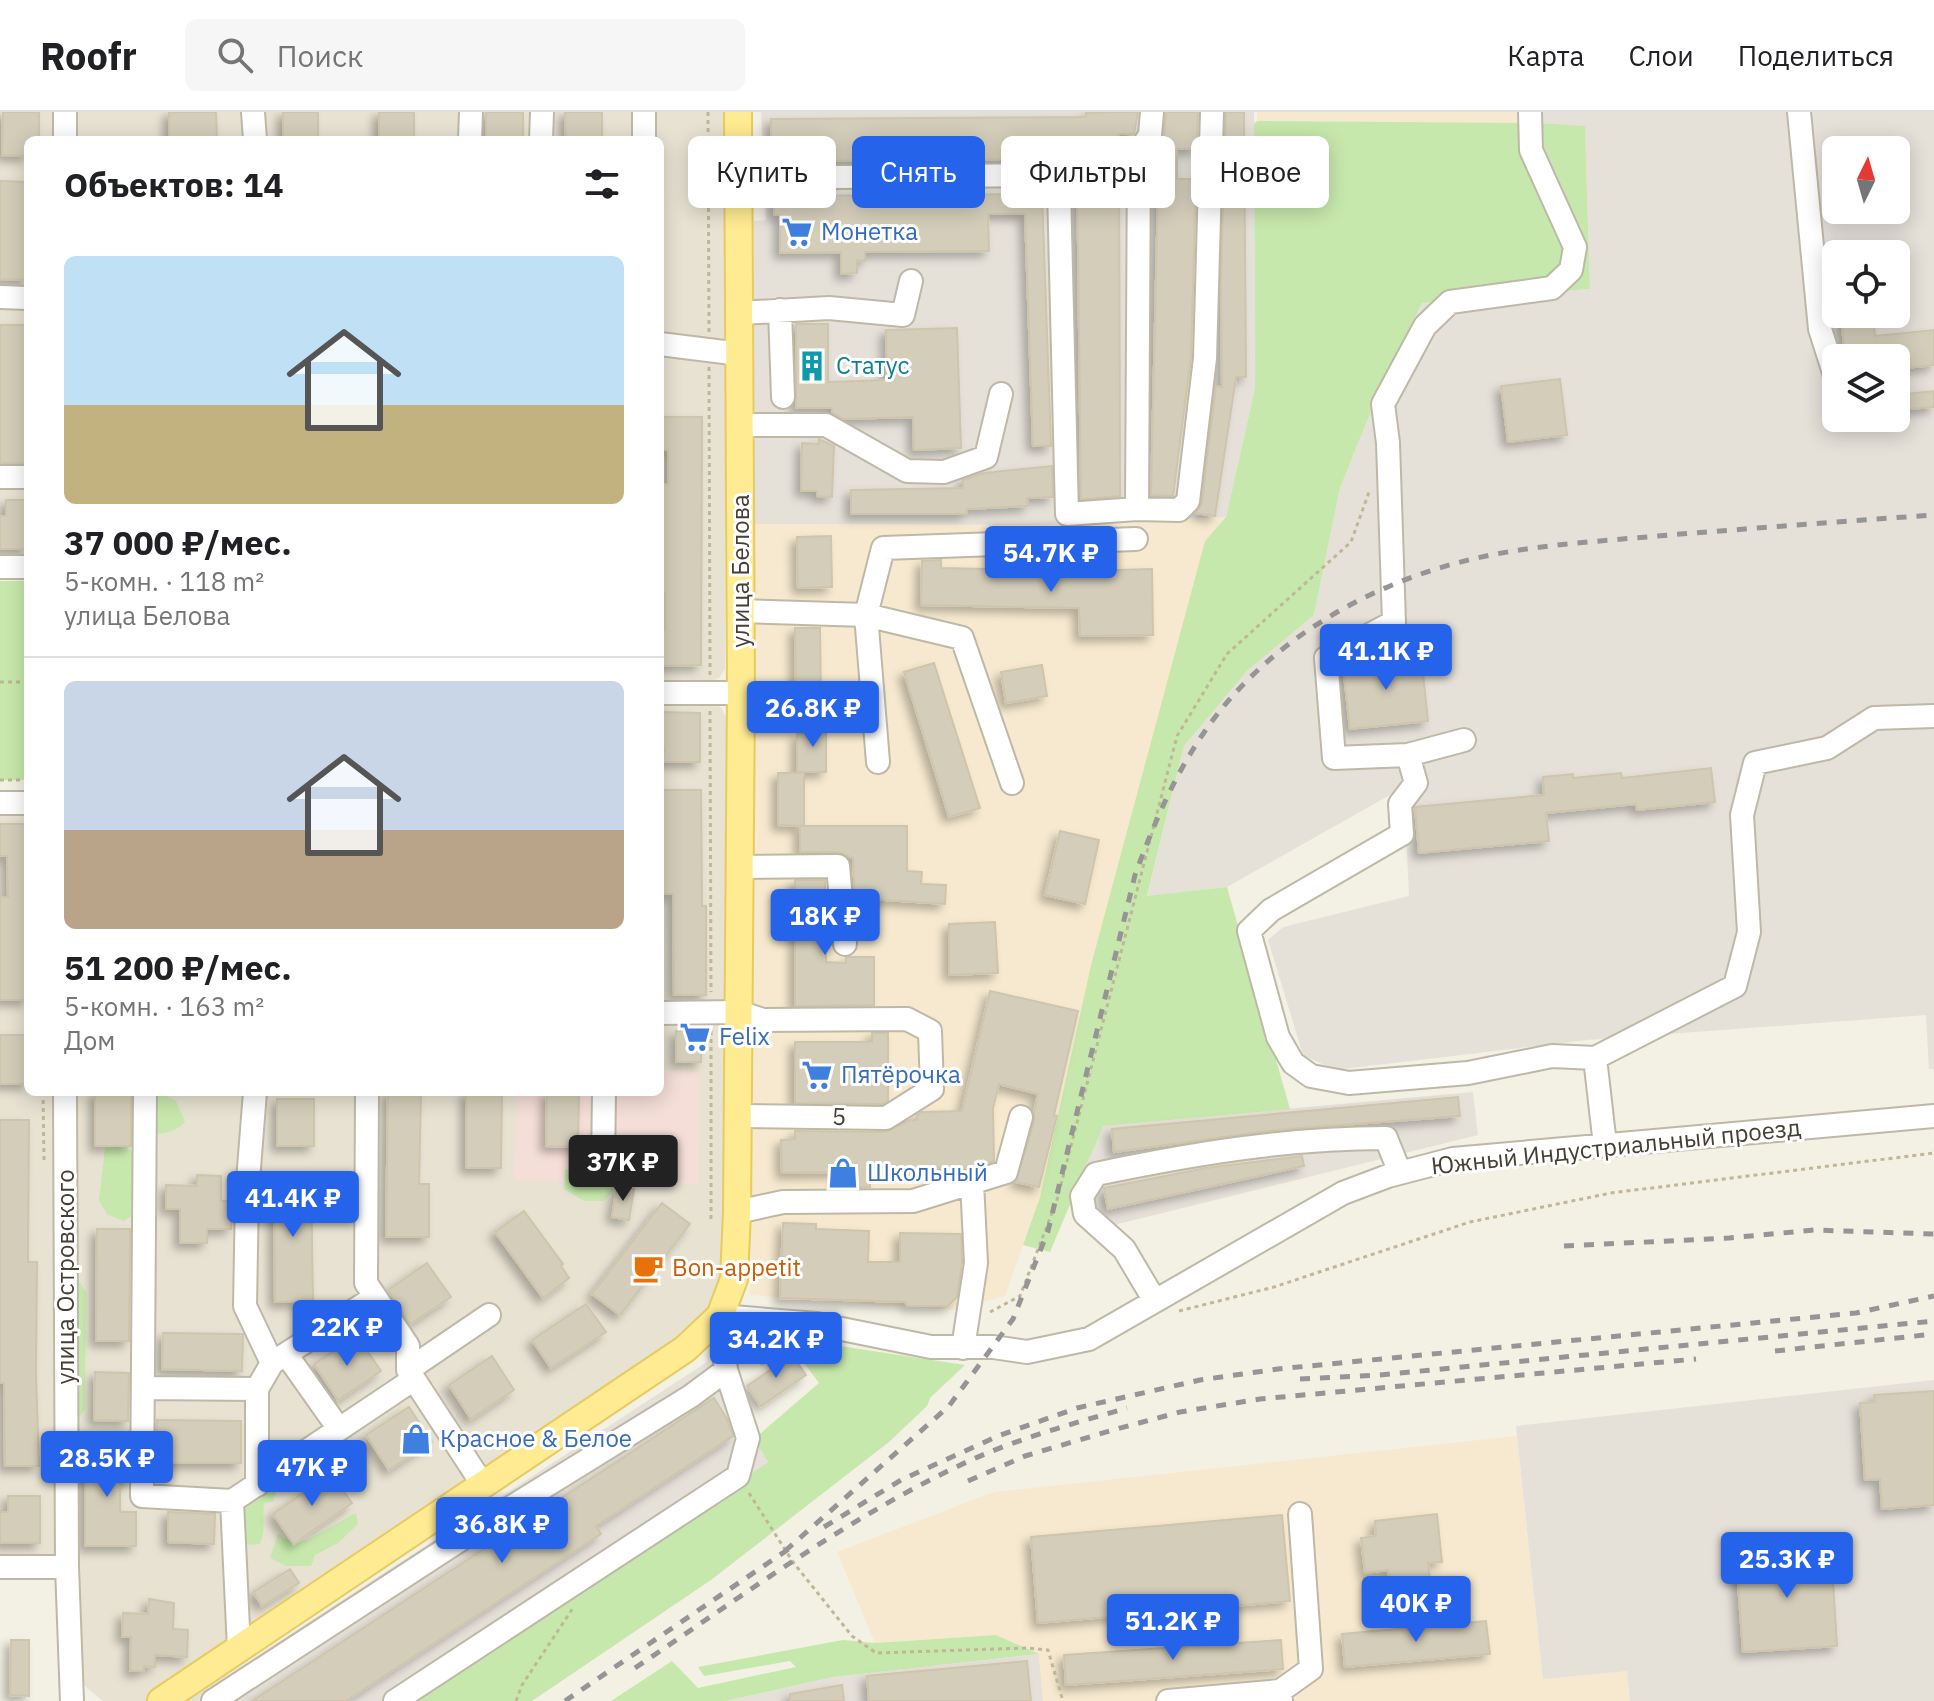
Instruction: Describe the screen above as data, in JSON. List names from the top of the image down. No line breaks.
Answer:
{"streets":{"main road":["улица Белова"],"street":["5","Южный Индустриальный проезд","улица Островского"]},"crossings":[["улица Белова","5"],["улица Белова","Южный Индустриальный проезд"]],"places":{"supermarket":["Монетка","Felix","Пятёрочка"],"building":["Статус"],"shop":["Школьный","Красное & Белое"],"cafe":["Bon-appetit"]},"north":"top","page":{"header":"Roofr","search":"Поиск","nav":["Карта","Слои","Поделиться"],"chip":["Купить","Снять","Фильтры","Новое"],"heading":"Объектов: 14","list":[{"name":"37 000 ₽/мес.","note":"5-комн. · 118 m² · улица Белова"},{"name":"51 200 ₽/мес.","note":"5-комн. · 163 m² · Дом"}],"price":["54.7K ₽","41.1K ₽","26.8K ₽","18K ₽","37K ₽","41.4K ₽","22K ₽","34.2K ₽","28.5K ₽","47K ₽","36.8K ₽","25.3K ₽","40K ₽","51.2K ₽"]}}
